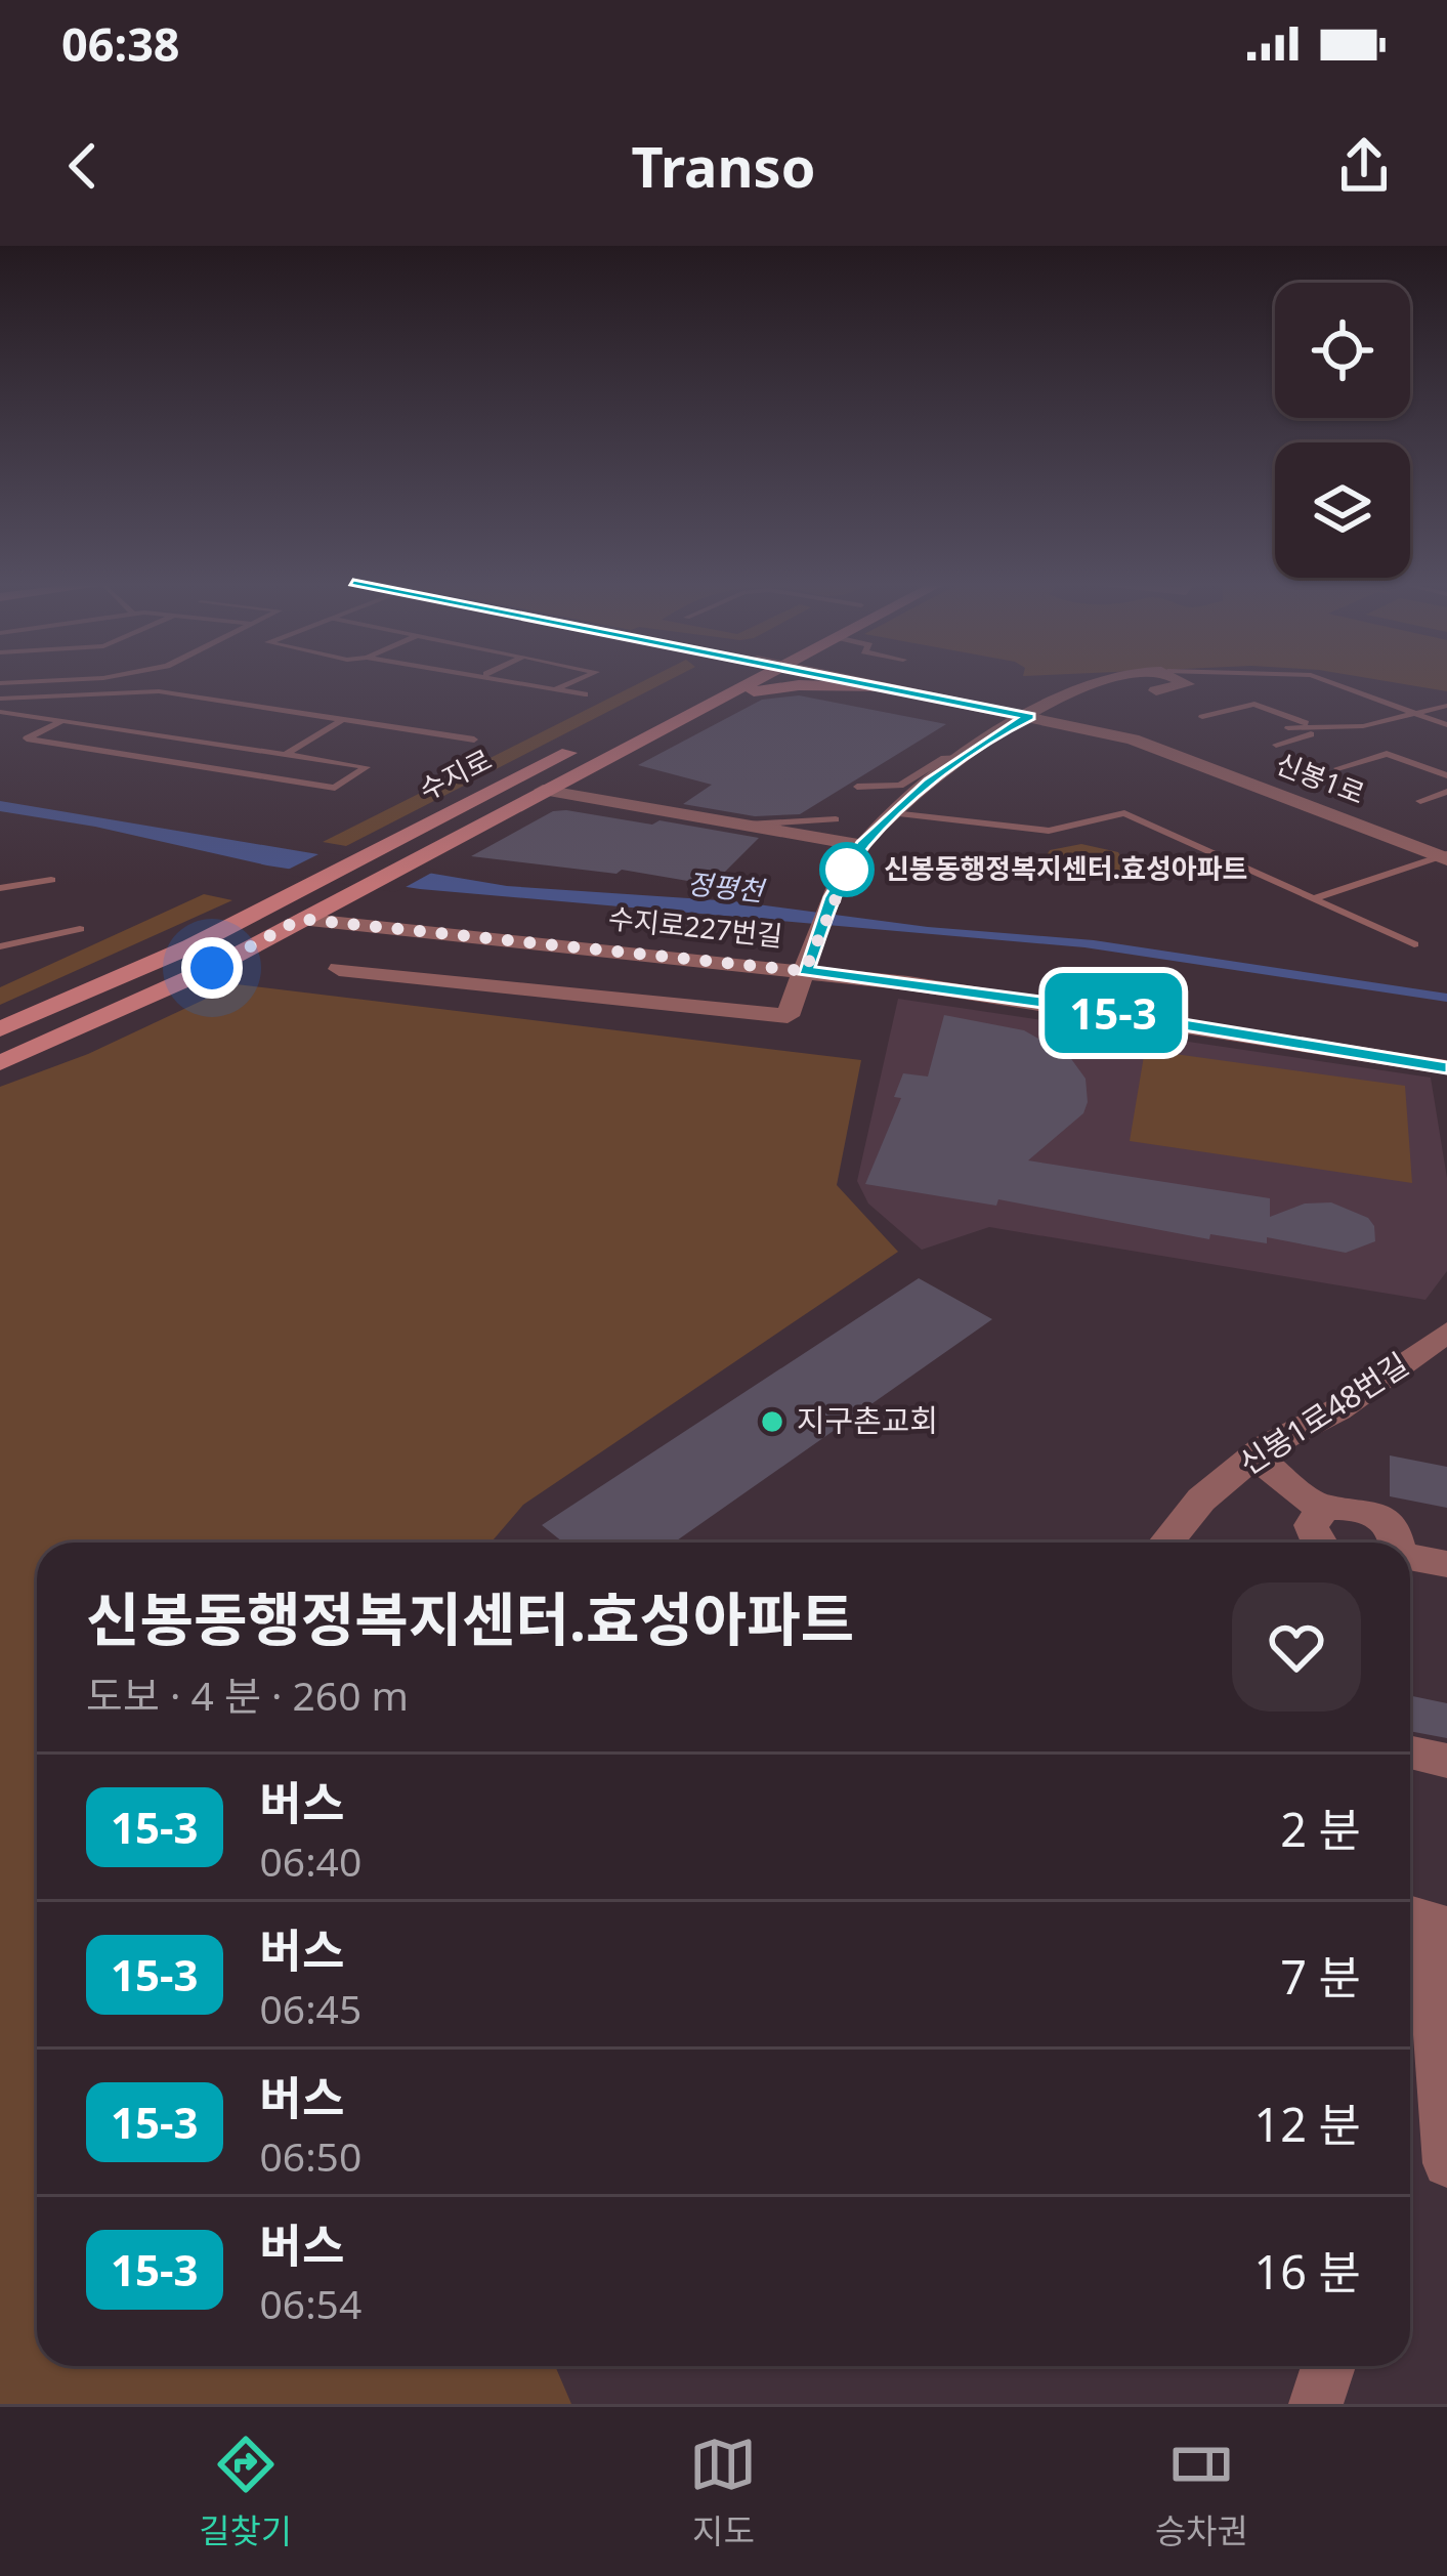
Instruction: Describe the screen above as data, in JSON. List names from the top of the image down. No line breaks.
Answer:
{"streets":{"main road":["수지로"],"street":["신봉1로","수지로227번길","신봉1로48번길"]},"crossings":[["수지로","수지로227번길"]],"water":["정평천"],"places":["신봉동행정복지센터.효성아파트","지구촌교회"],"lines":["bus line 15-3"],"page":{"status":"06:38","header":"Transo","on_map":"15-3","heading":["신봉동행정복지센터.효성아파트","도보 · 4 분 · 260 m"],"list":[{"mark":"15-3","name":"버스","note":"06:40","value":"2 분"},{"mark":"15-3","name":"버스","note":"06:45","value":"7 분"},{"mark":"15-3","name":"버스","note":"06:50","value":"12 분"},{"mark":"15-3","name":"버스","note":"06:54","value":"16 분"}],"tabs":["길찾기","지도","승차권"]}}
